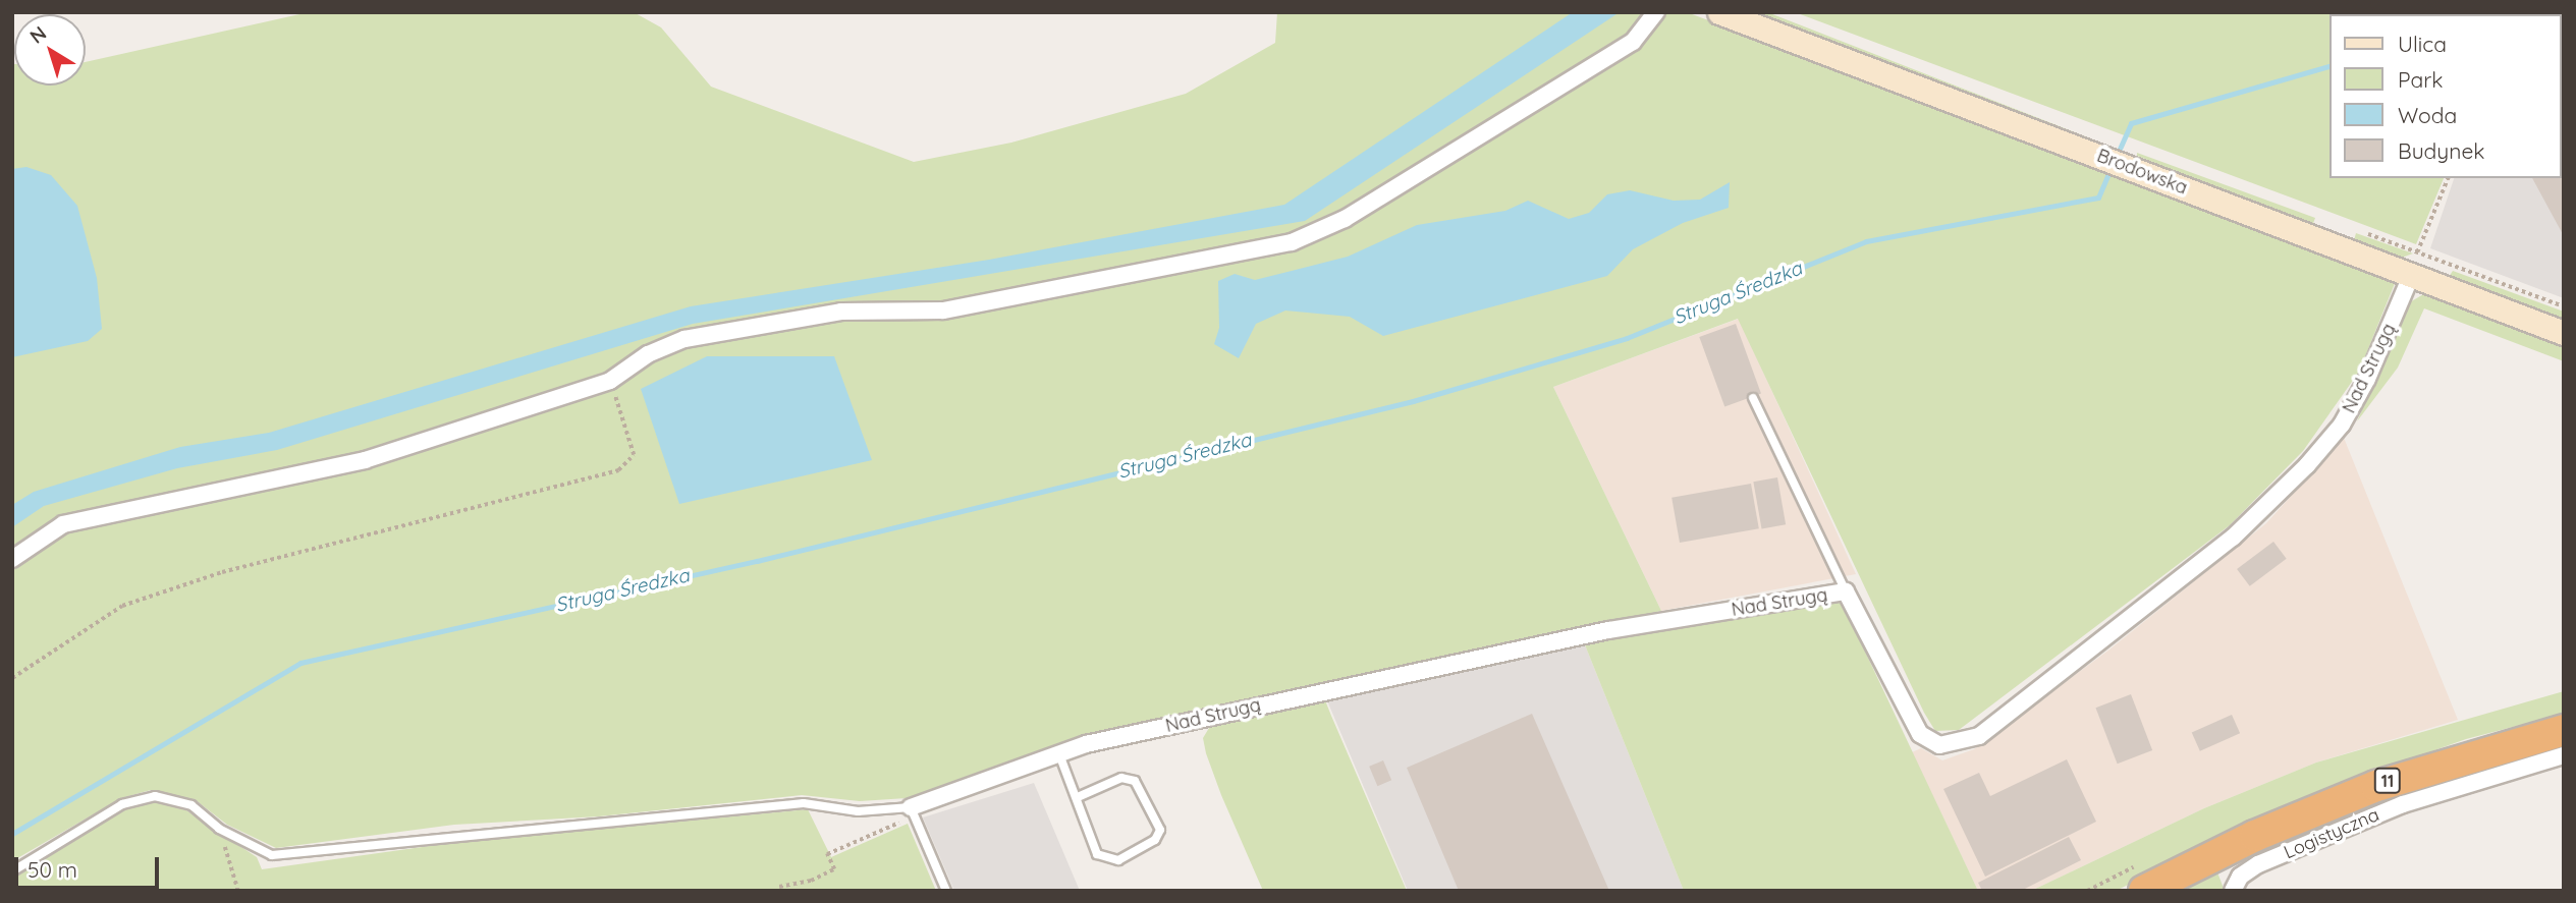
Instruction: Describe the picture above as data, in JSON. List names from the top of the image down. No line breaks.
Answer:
{"streets":{"highway":["11"],"street":["Brodowska","Nad Strugą","Logistyczna"]},"crossings":[["Brodowska","Nad Strugą"]],"water":["Struga Średzka"],"legend":["Ulica","Park","Woda","Budynek"],"scale_bar":"50 m","north":"top left"}
